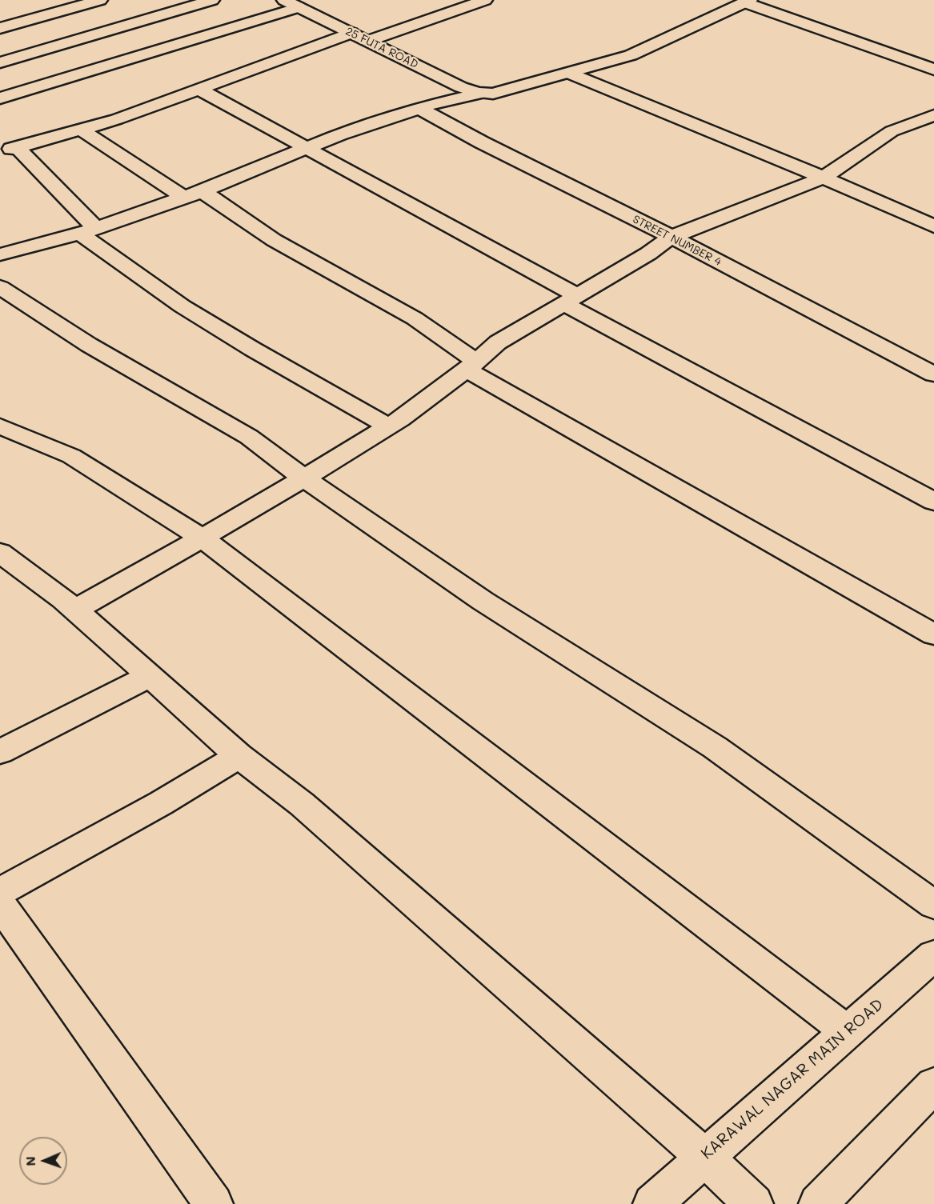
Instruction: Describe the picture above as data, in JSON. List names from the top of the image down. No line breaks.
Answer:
{"streets":{"street":["25 FUTA ROAD","STREET NUMBER 4","KARAWAL NAGAR MAIN ROAD"]},"north":"left"}
